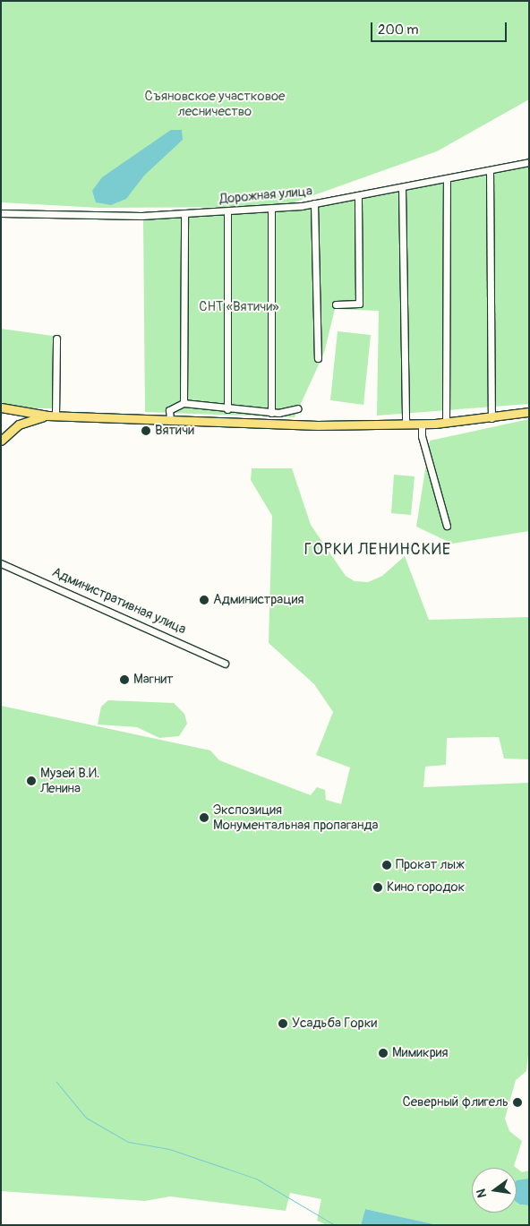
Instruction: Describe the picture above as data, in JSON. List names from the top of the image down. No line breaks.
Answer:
{"streets":{"street":["Дорожная улица","Административная улица"]},"districts":["ГОРКИ ЛЕНИНСКИЕ"],"parks":["Съяновское участковое лесничество","СНТ «Вятичи»"],"places":["Вятичи","Администрация","Магнит","Музей В.И. Ленина","Экспозиция Монументальная пропаганда","Прокат лыж","Кино городок","Усадьба Горки","Мимикрия","Северный флигель"],"scale_bar":"200 m","north":"left"}
